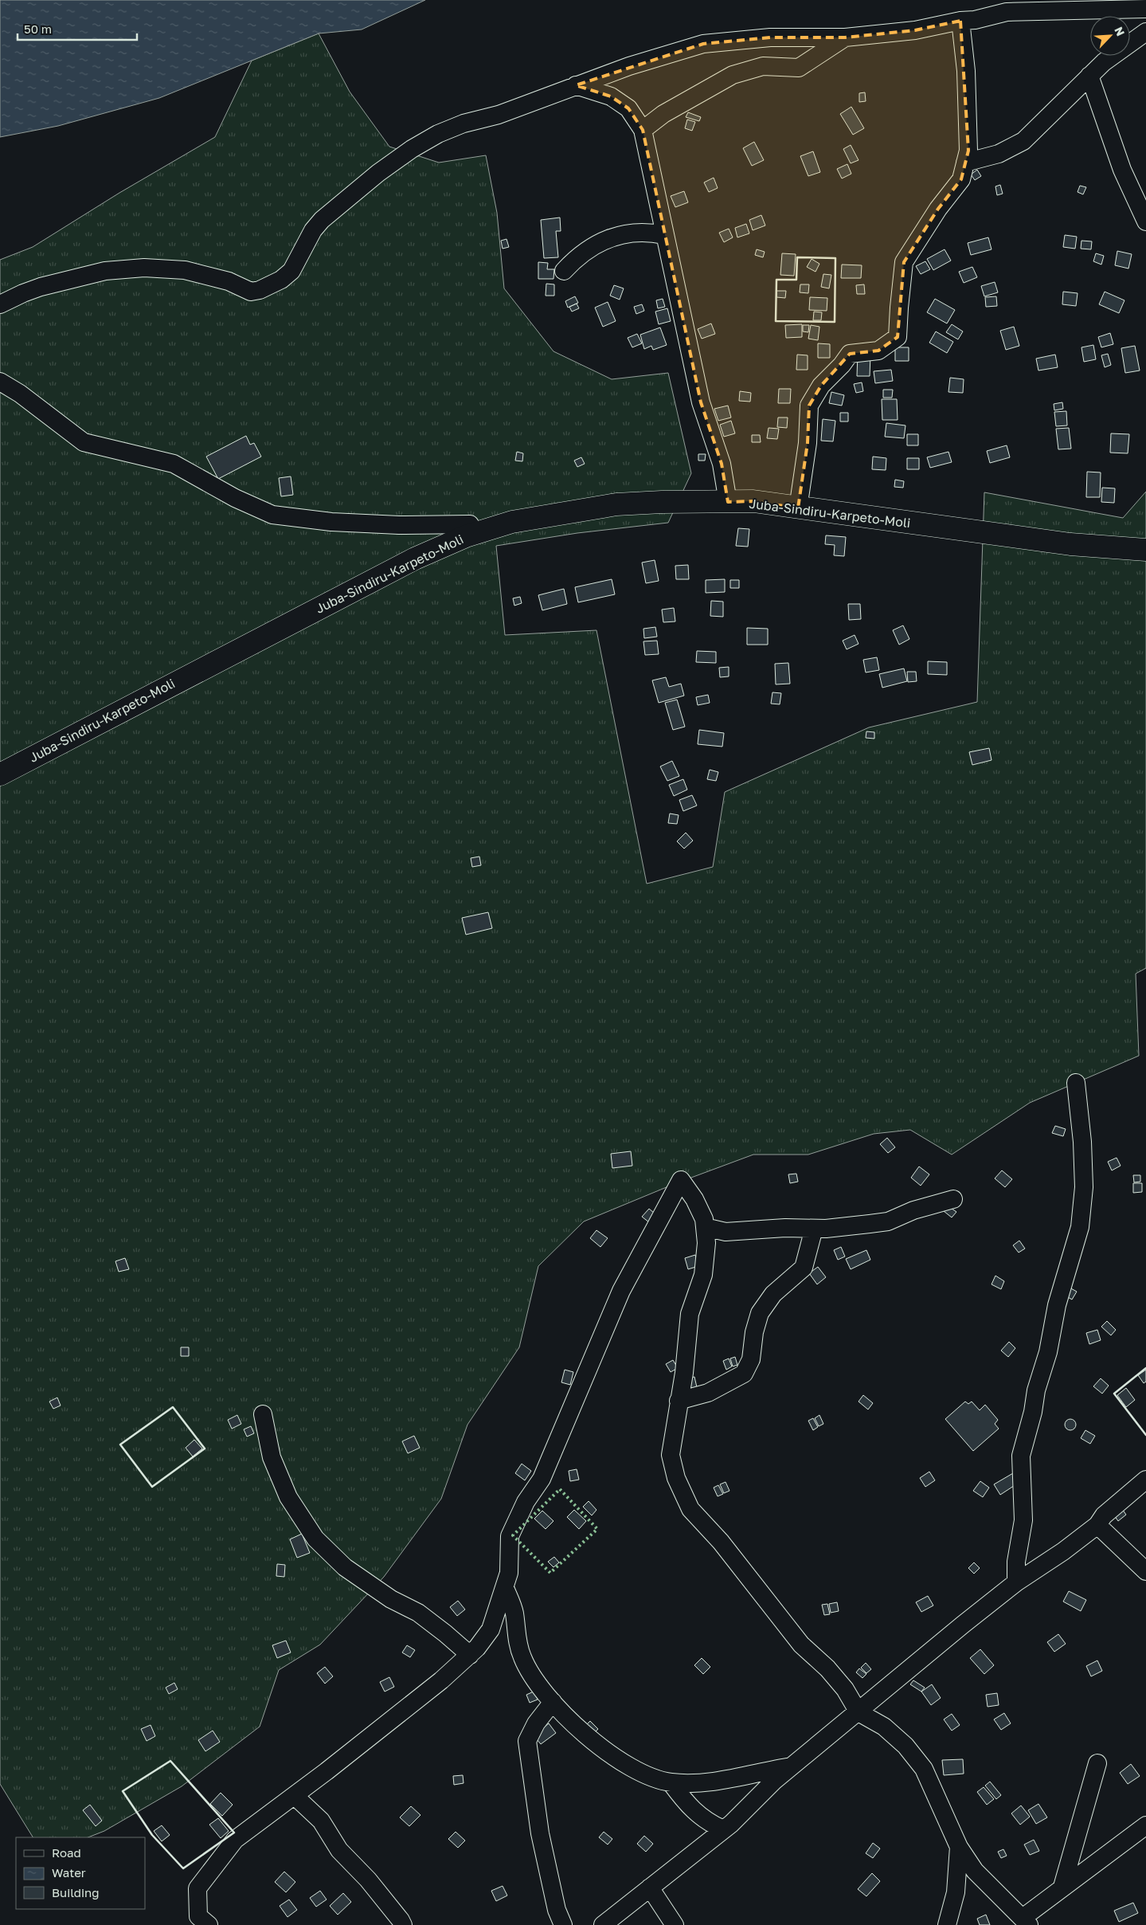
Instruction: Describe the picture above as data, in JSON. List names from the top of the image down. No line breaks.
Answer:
{"streets":{"main road":["Juba-Sindiru-Karpeto-Moli"]},"legend":["Road","Water","Building"],"scale_bar":"50 m","north":"top right"}
